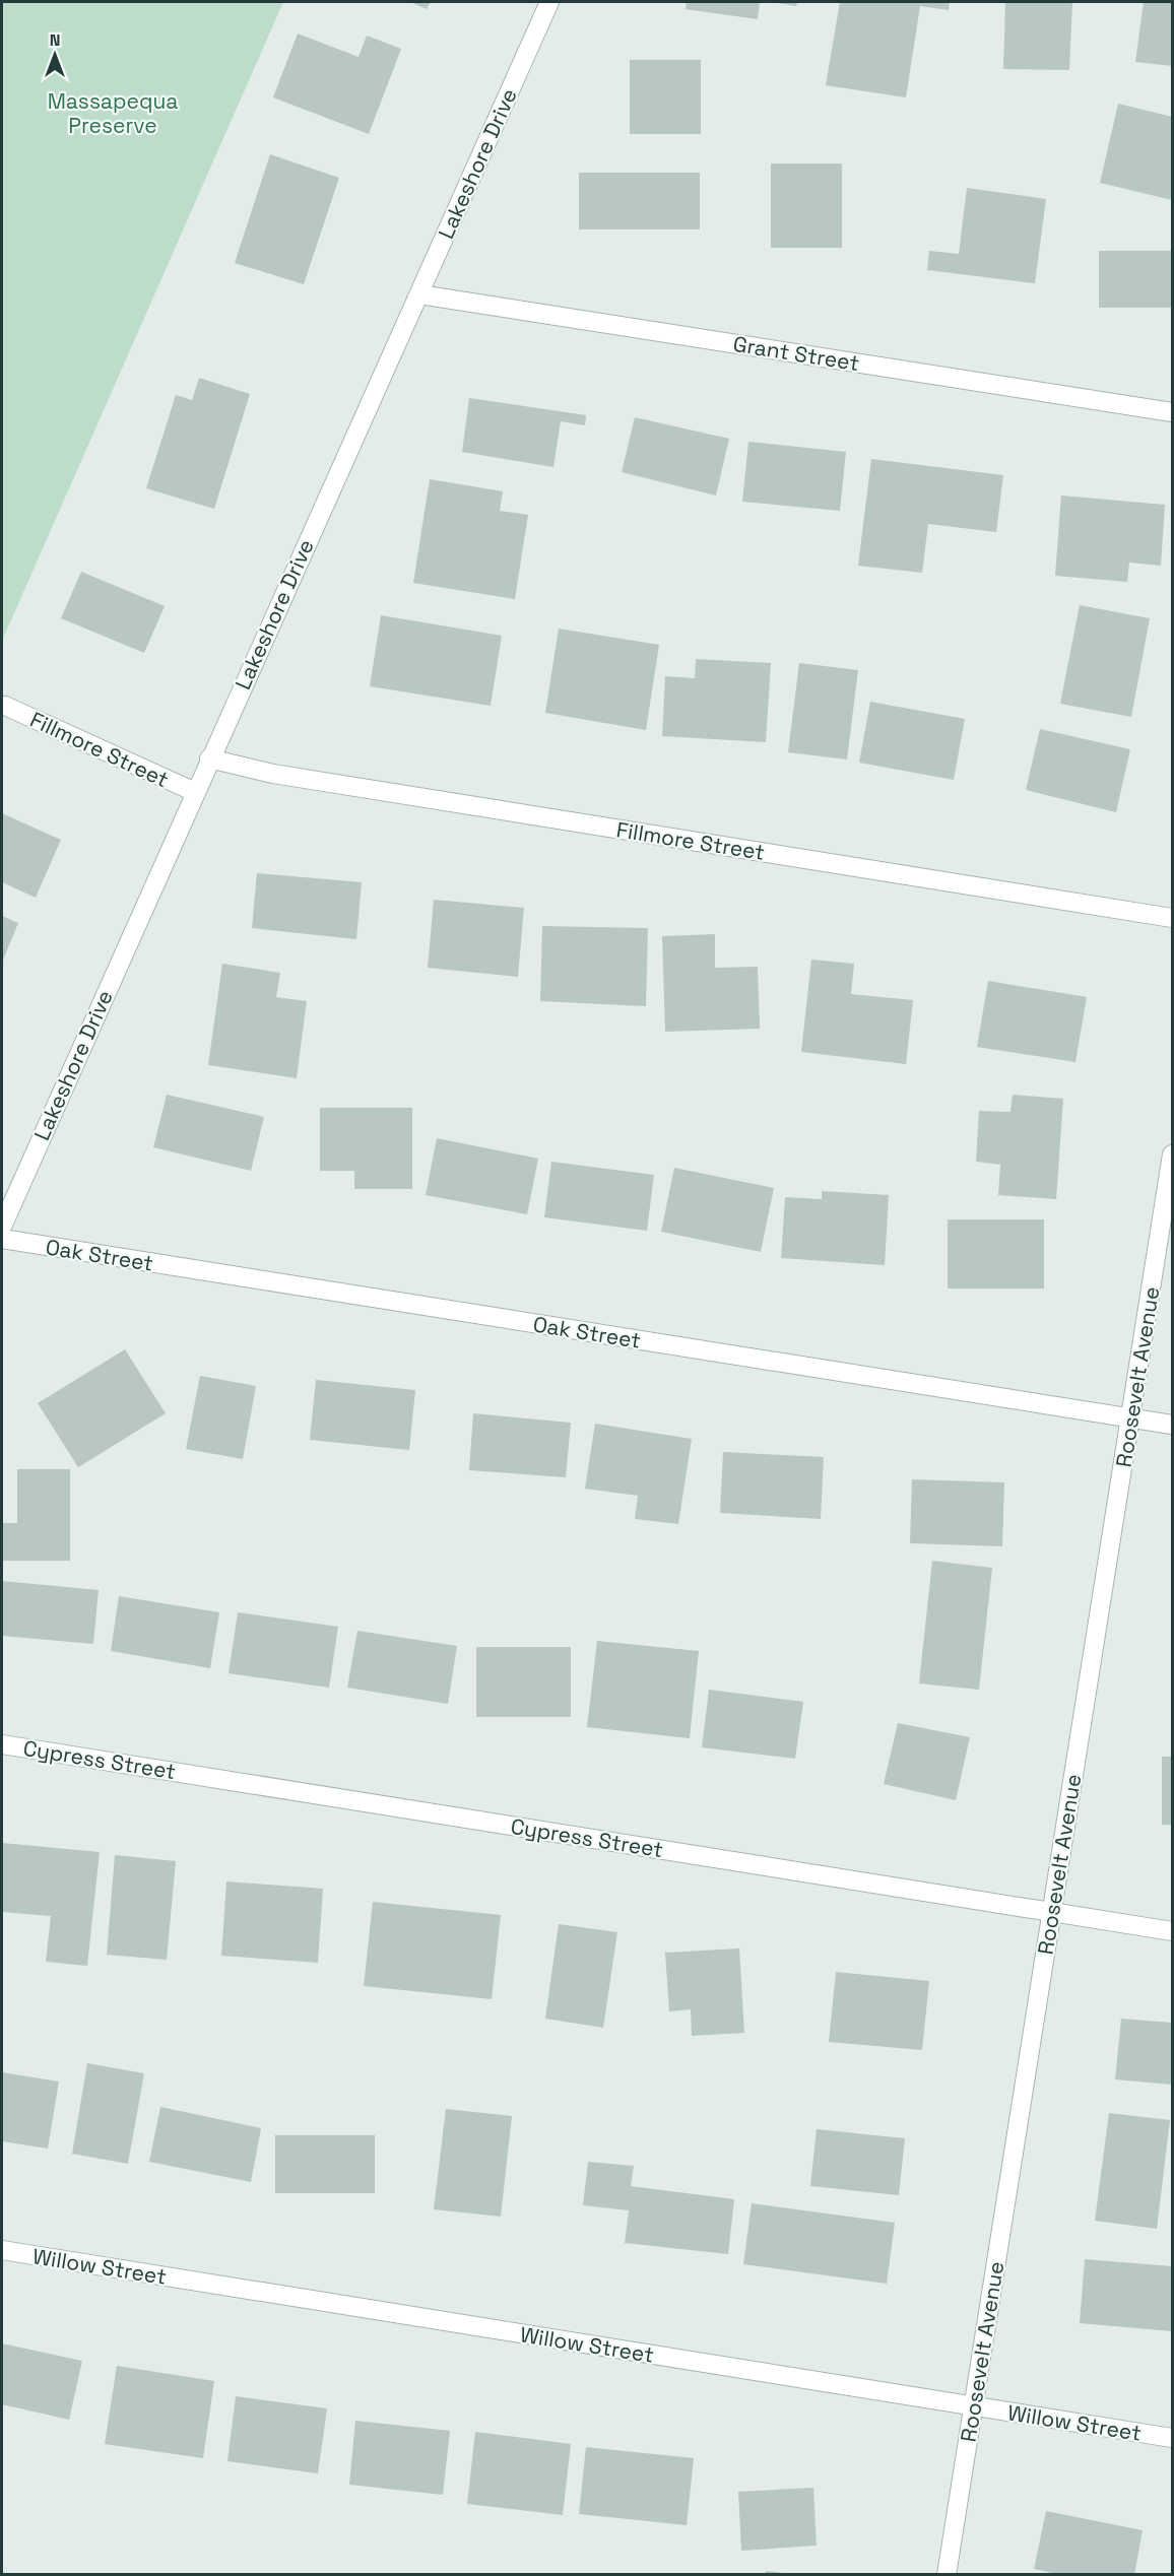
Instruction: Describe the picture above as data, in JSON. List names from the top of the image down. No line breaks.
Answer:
{"streets":{"street":["Lakeshore Drive","Grant Street","Fillmore Street","Oak Street","Roosevelt Avenue","Cypress Street","Willow Street"]},"crossings":[["Lakeshore Drive","Grant Street"],["Lakeshore Drive","Fillmore Street"],["Oak Street","Roosevelt Avenue"],["Roosevelt Avenue","Cypress Street"],["Roosevelt Avenue","Willow Street"]],"parks":["Massapequa Preserve"],"north":"top"}
